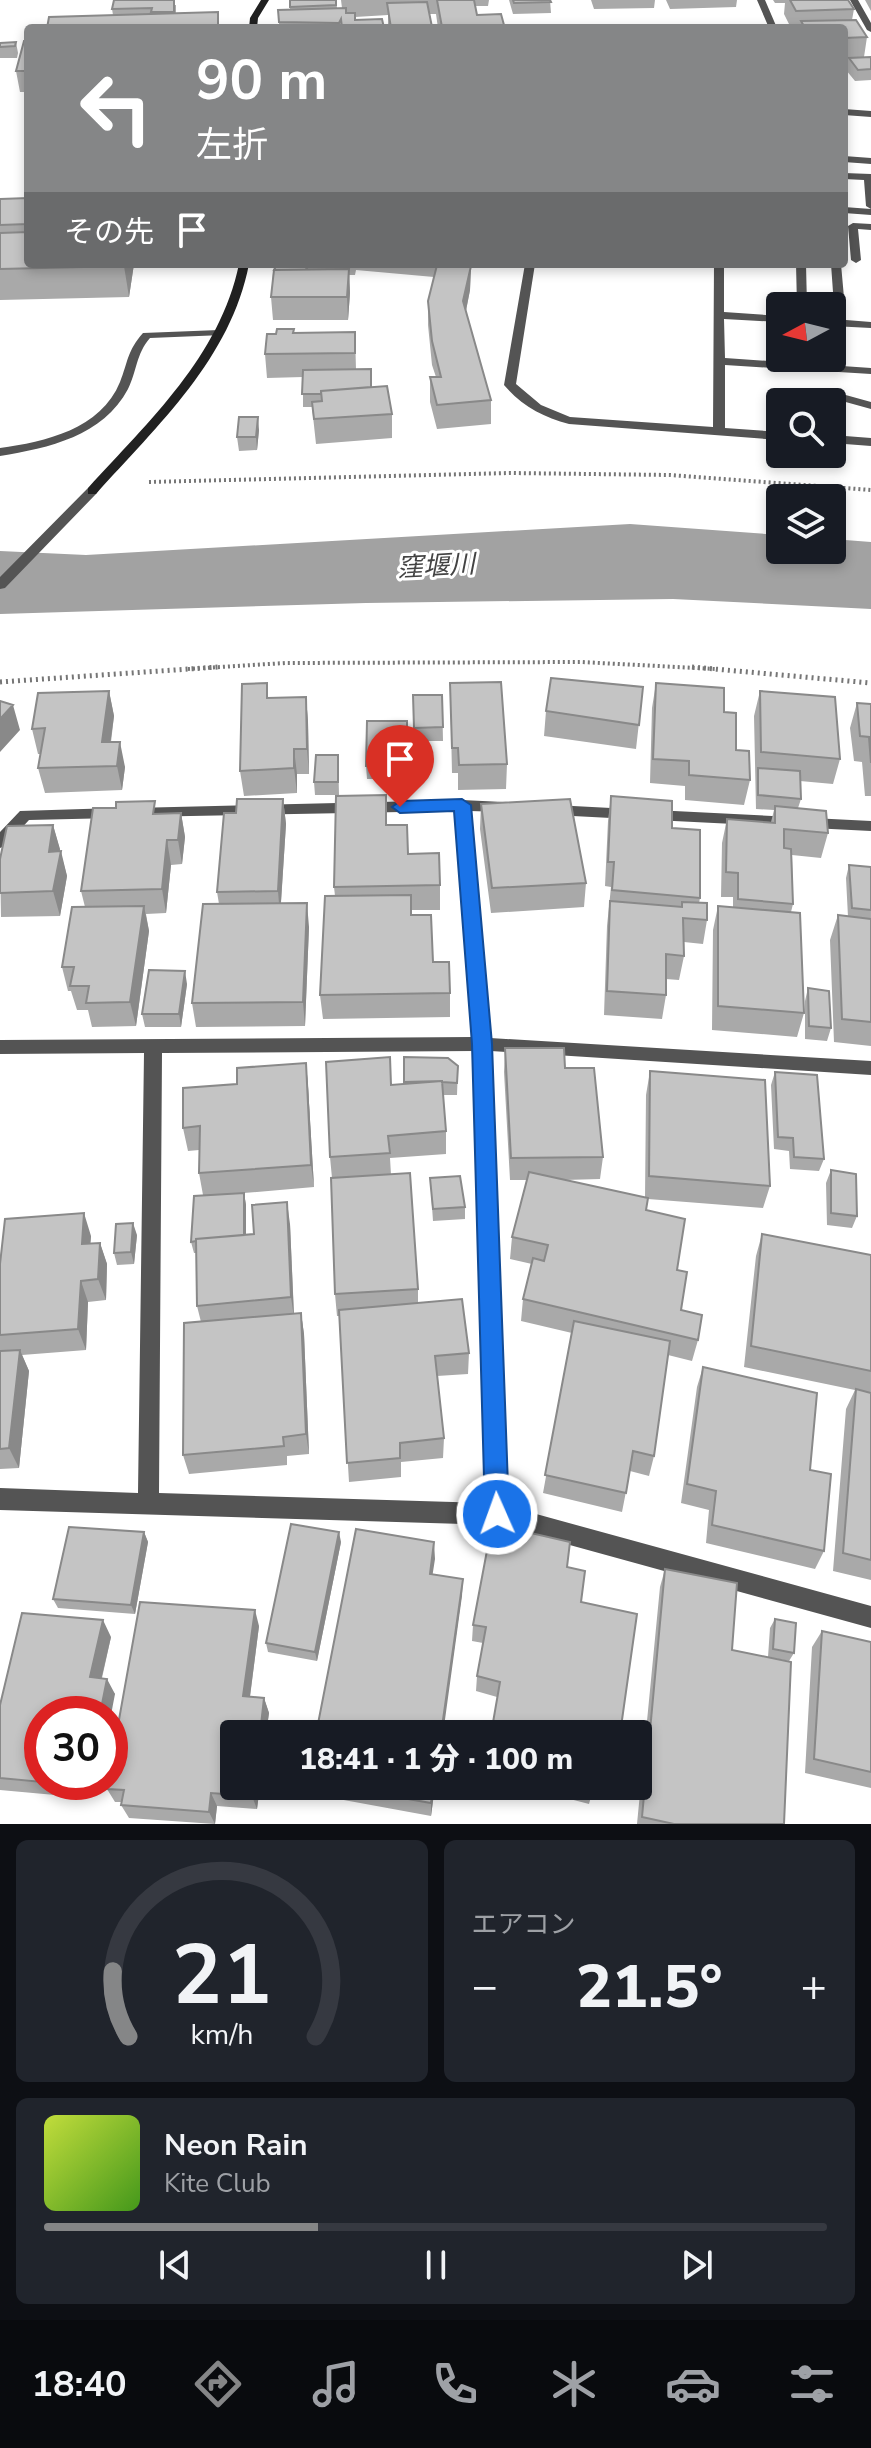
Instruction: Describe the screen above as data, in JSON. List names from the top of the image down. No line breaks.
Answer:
{"water":["窪堰川"],"north":"left","page":{"turn":["90 m","左折"],"then":"その先","limit":"30","trip":"18:41 · 1 分 · 100 m","tile":"エアコン","heat":["−","21.5°","+"],"song":["Neon Rain","Kite Club"],"tabs":"18:40","gauge":["21","km/h"]}}
